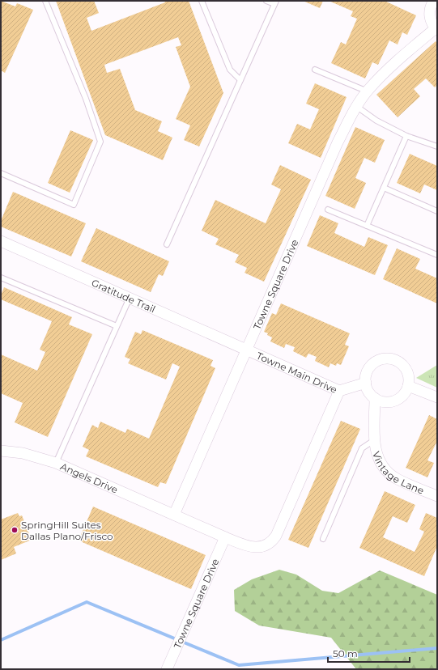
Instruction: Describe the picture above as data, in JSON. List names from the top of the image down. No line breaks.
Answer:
{"streets":{"street":["Towne Square Drive","Gratitude Trail","Towne Main Drive","Vintage Lane","Angels Drive"]},"crossings":[["Towne Square Drive","Gratitude Trail"],["Towne Square Drive","Towne Main Drive"],["Towne Square Drive","Angels Drive"],["Gratitude Trail","Towne Main Drive"],["Towne Main Drive","Vintage Lane"]],"places":["SpringHill Suites Dallas Plano/Frisco"],"scale_bar":"50 m"}
